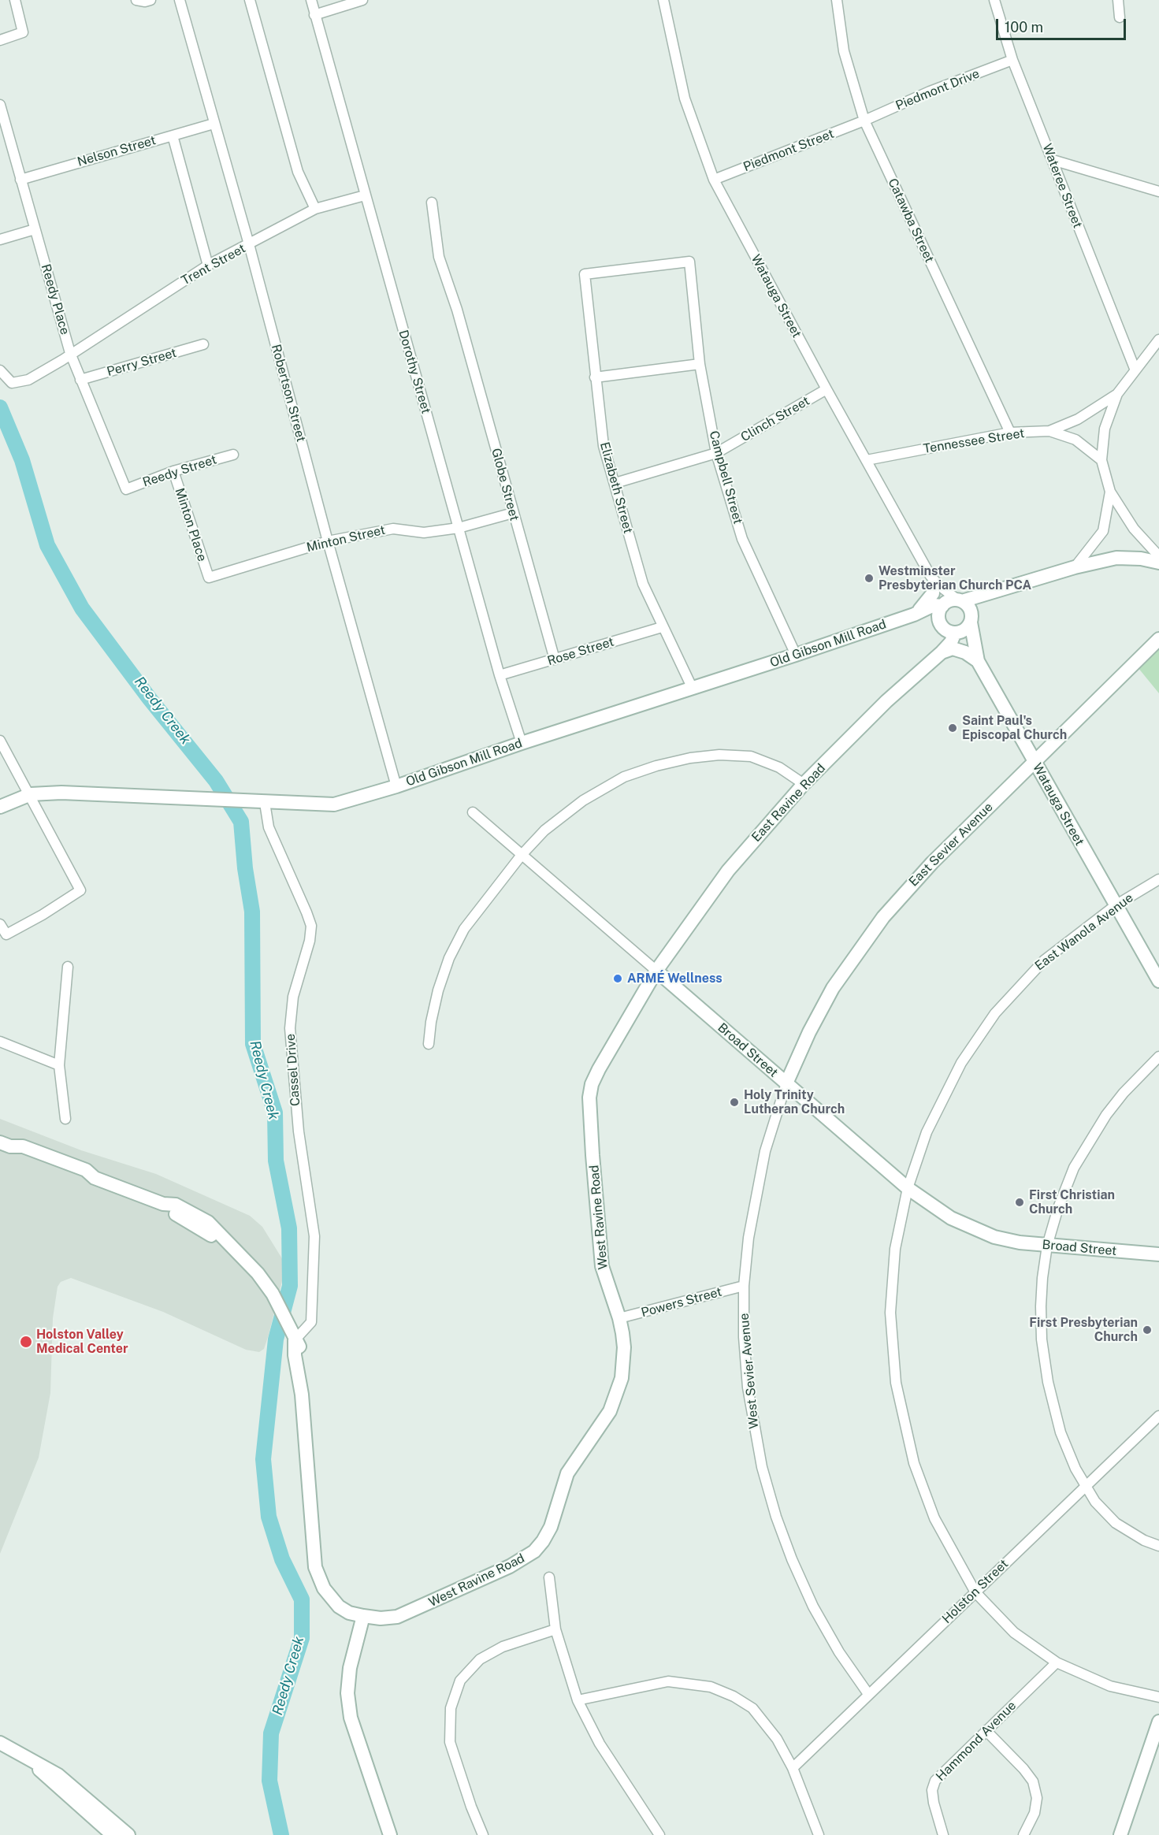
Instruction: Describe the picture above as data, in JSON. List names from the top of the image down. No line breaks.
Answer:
{"streets":{"street":["Piedmont Drive","Piedmont Street","Nelson Street","Wateree Street","Catawba Street","Trent Street","Watauga Street","Reedy Place","Perry Street","Dorothy Street","Robertson Street","Clinch Street","Tennessee Street","Reedy Street","Campbell Street","Globe Street","Elizabeth Street","Minton Place","Minton Street","Old Gibson Mill Road","Rose Street","East Ravine Road","East Sevier Avenue","East Wanola Avenue","Broad Street","Cassel Drive","West Ravine Road","Powers Street","West Sevier Avenue","Holston Street","Hammond Avenue"]},"crossings":[["Piedmont Drive","Piedmont Street"],["Piedmont Drive","Wateree Street"],["Piedmont Drive","Catawba Street"],["Piedmont Street","Catawba Street"],["Piedmont Street","Watauga Street"],["Nelson Street","Reedy Place"],["Nelson Street","Robertson Street"],["Catawba Street","Tennessee Street"],["Trent Street","Reedy Place"],["Trent Street","Dorothy Street"],["Trent Street","Robertson Street"],["Watauga Street","Clinch Street"],["Watauga Street","Tennessee Street"],["Watauga Street","Old Gibson Mill Road"],["Watauga Street","East Sevier Avenue"],["Watauga Street","East Wanola Avenue"],["Reedy Place","Perry Street"],["Reedy Place","Reedy Street"],["Dorothy Street","Minton Street"],["Dorothy Street","Old Gibson Mill Road"],["Dorothy Street","Rose Street"],["Robertson Street","Minton Street"],["Robertson Street","Old Gibson Mill Road"],["Clinch Street","Campbell Street"],["Clinch Street","Elizabeth Street"],["Reedy Street","Minton Place"],["Campbell Street","Elizabeth Street"],["Campbell Street","Old Gibson Mill Road"],["Globe Street","Minton Street"],["Globe Street","Rose Street"],["Elizabeth Street","Old Gibson Mill Road"],["Elizabeth Street","Rose Street"],["Minton Place","Minton Street"],["Old Gibson Mill Road","Cassel Drive"],["East Ravine Road","Broad Street"],["East Ravine Road","West Ravine Road"],["East Sevier Avenue","Broad Street"],["East Sevier Avenue","West Sevier Avenue"],["East Wanola Avenue","Broad Street"],["East Wanola Avenue","Holston Street"],["East Wanola Avenue","Hammond Avenue"],["Broad Street","West Ravine Road"],["Broad Street","West Sevier Avenue"],["Cassel Drive","West Ravine Road"],["West Ravine Road","Powers Street"],["Powers Street","West Sevier Avenue"],["West Sevier Avenue","Holston Street"]],"water":["Reedy Creek"],"places":["Westminster Presbyterian Church PCA","Saint Paul's Episcopal Church","ARMÉ Wellness","Holy Trinity Lutheran Church","First Christian Church","First Presbyterian Church","Holston Valley Medical Center"],"scale_bar":"100 m"}
